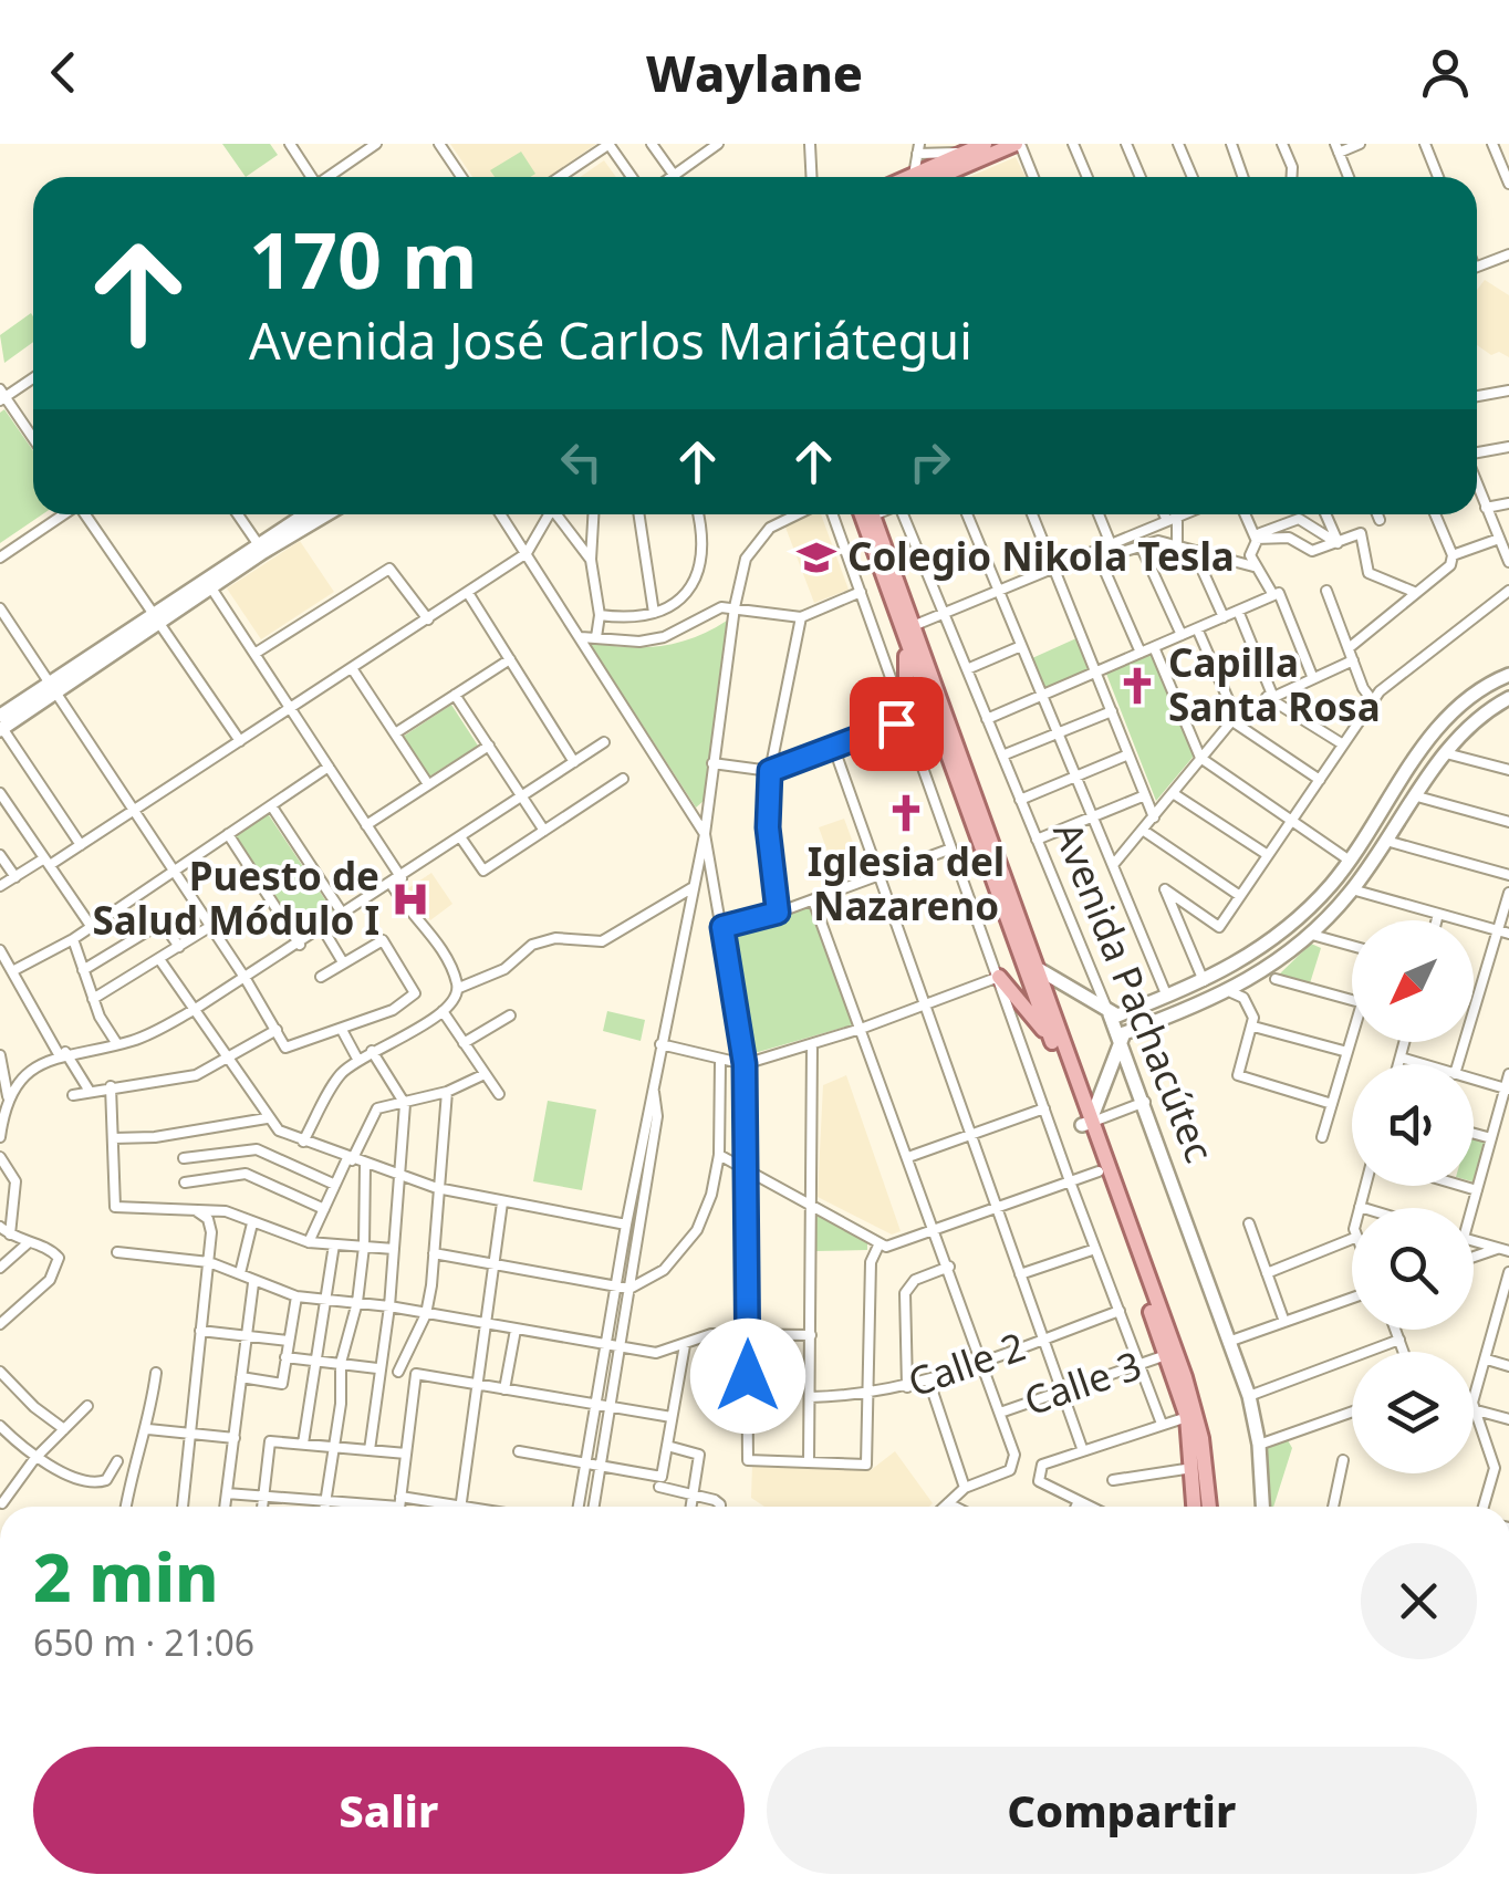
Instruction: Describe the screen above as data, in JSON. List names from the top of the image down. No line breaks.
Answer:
{"streets":{"main road":["Avenida Pachacútec"],"street":["Calle 2","Calle 3"]},"crossings":[["Avenida Pachacútec","Calle 3"]],"places":{"school or university":["Colegio Nikola Tesla"],"church":["Capilla Santa Rosa","Iglesia del Nazareno"],"hospital":["Puesto de Salud Módulo I"]},"north":"bottom left","page":{"header":"Waylane","turn":["170 m","Avenida José Carlos Mariátegui"],"heading":["2 min","650 m · 21:06"],"buttons":["Salir","Compartir"]}}
